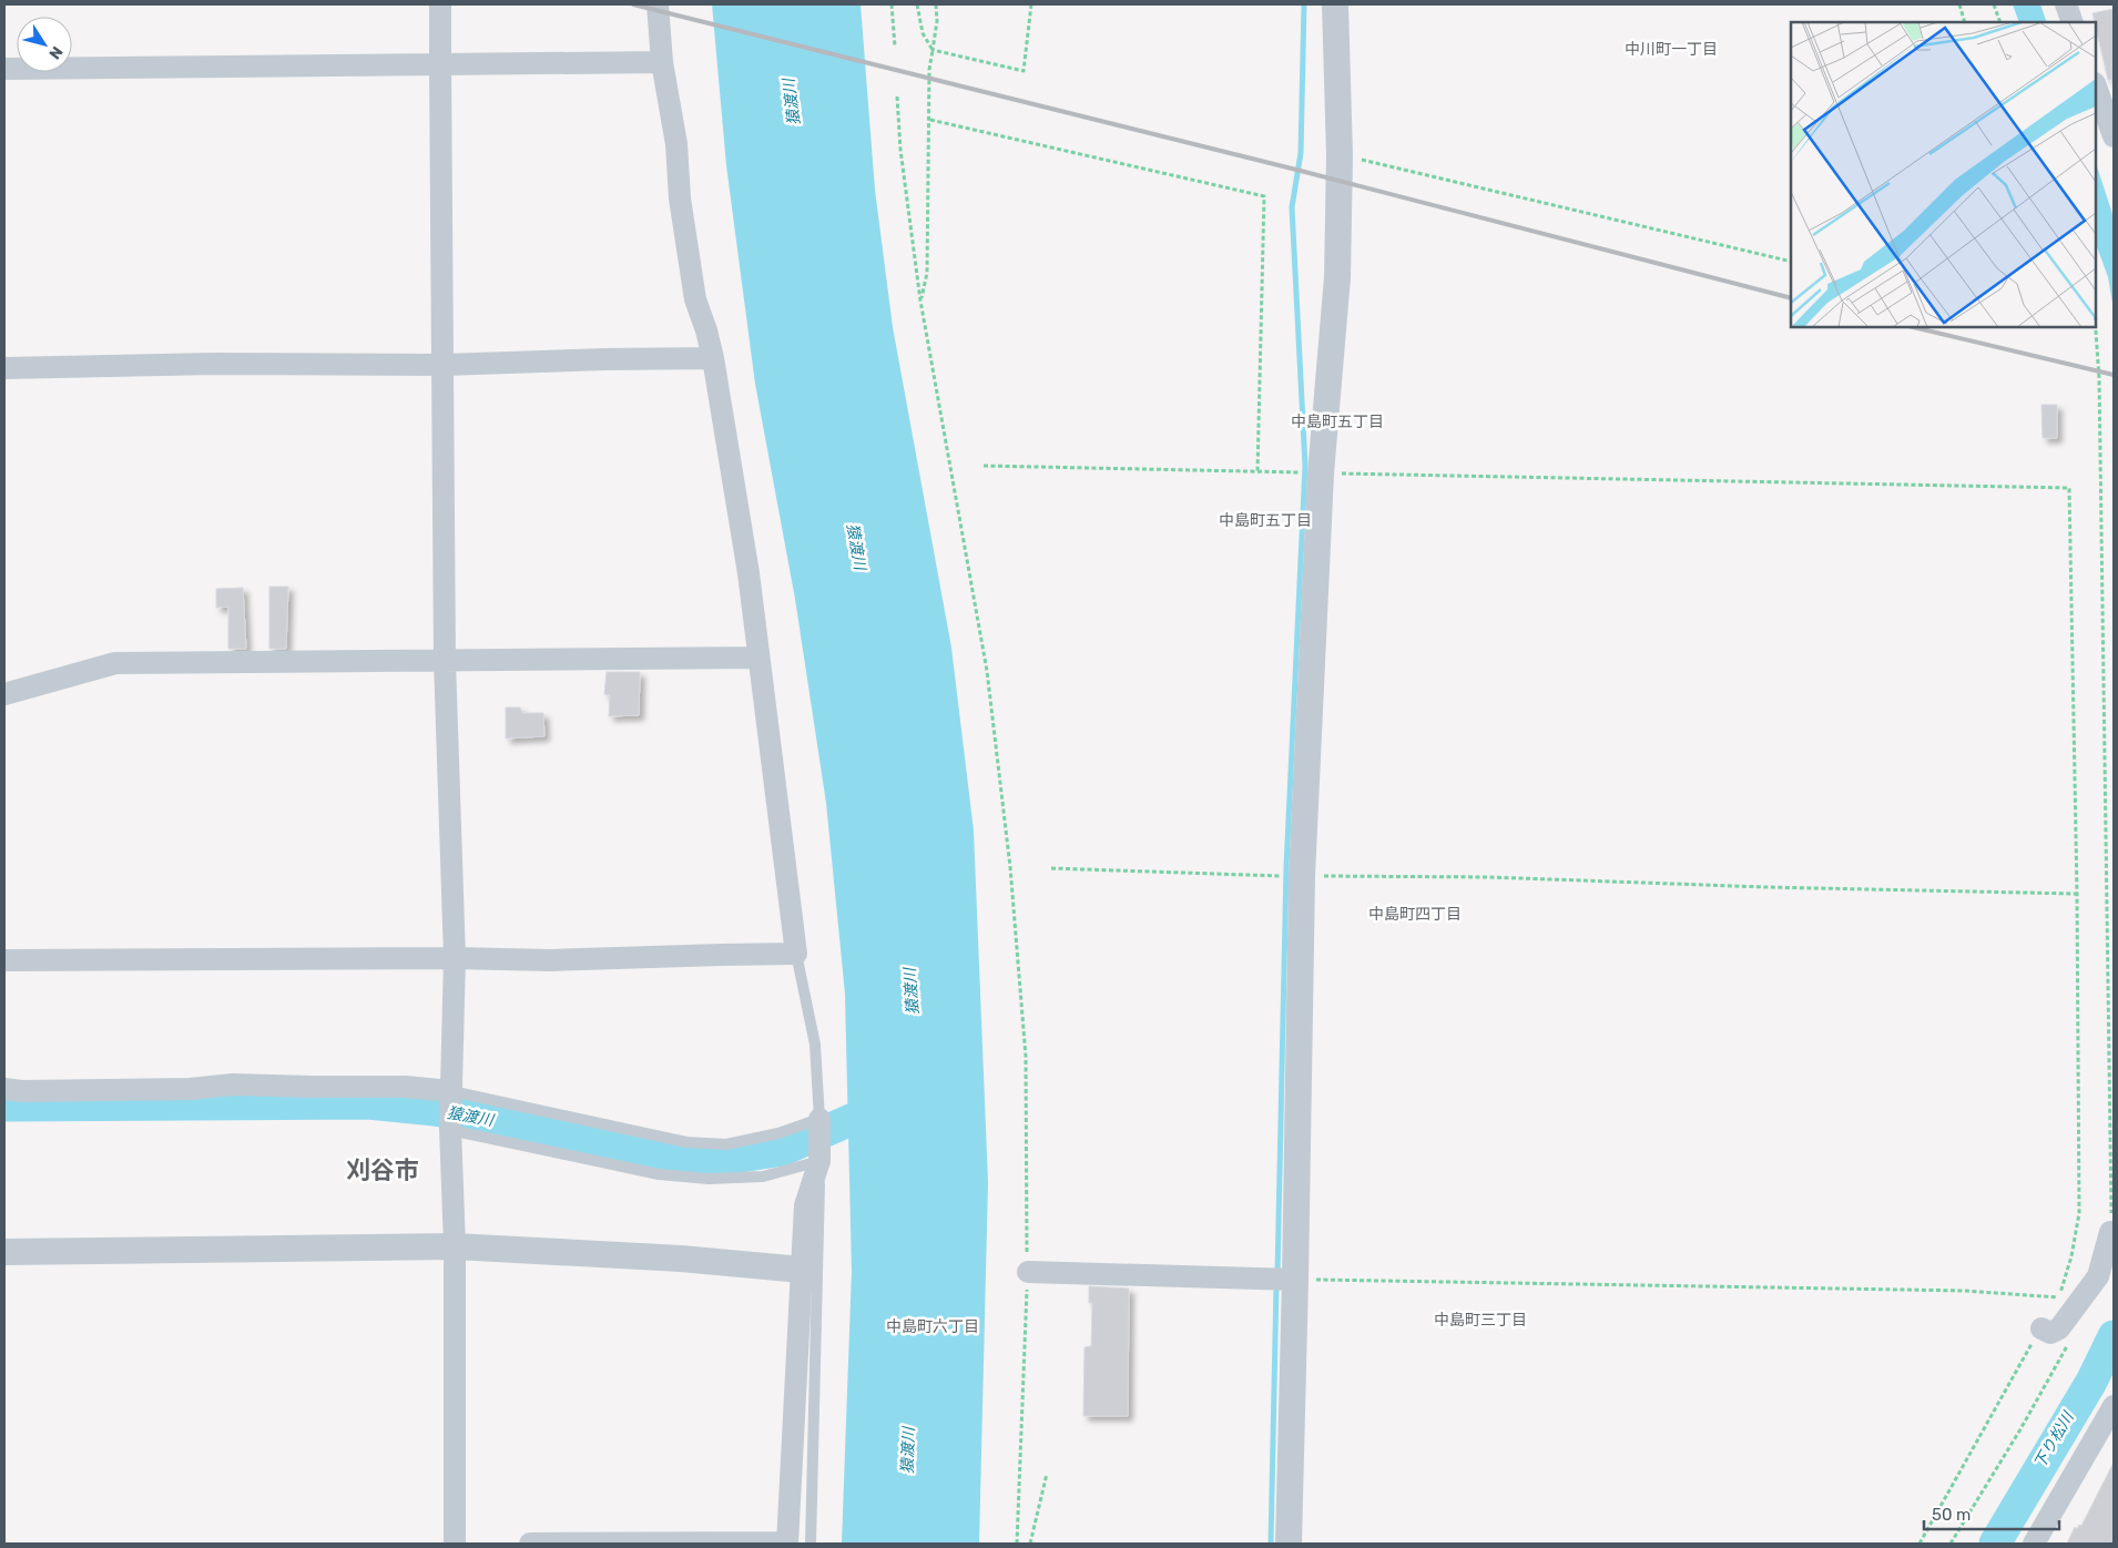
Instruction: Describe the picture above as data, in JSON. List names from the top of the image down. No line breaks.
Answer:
{"districts":["中川町一丁目","中島町五丁目","中島町五丁目","中島町四丁目","刈谷市","中島町三丁目","中島町六丁目"],"water":["猿渡川","下り松川"],"scale_bar":"50 m","north":"bottom right"}
